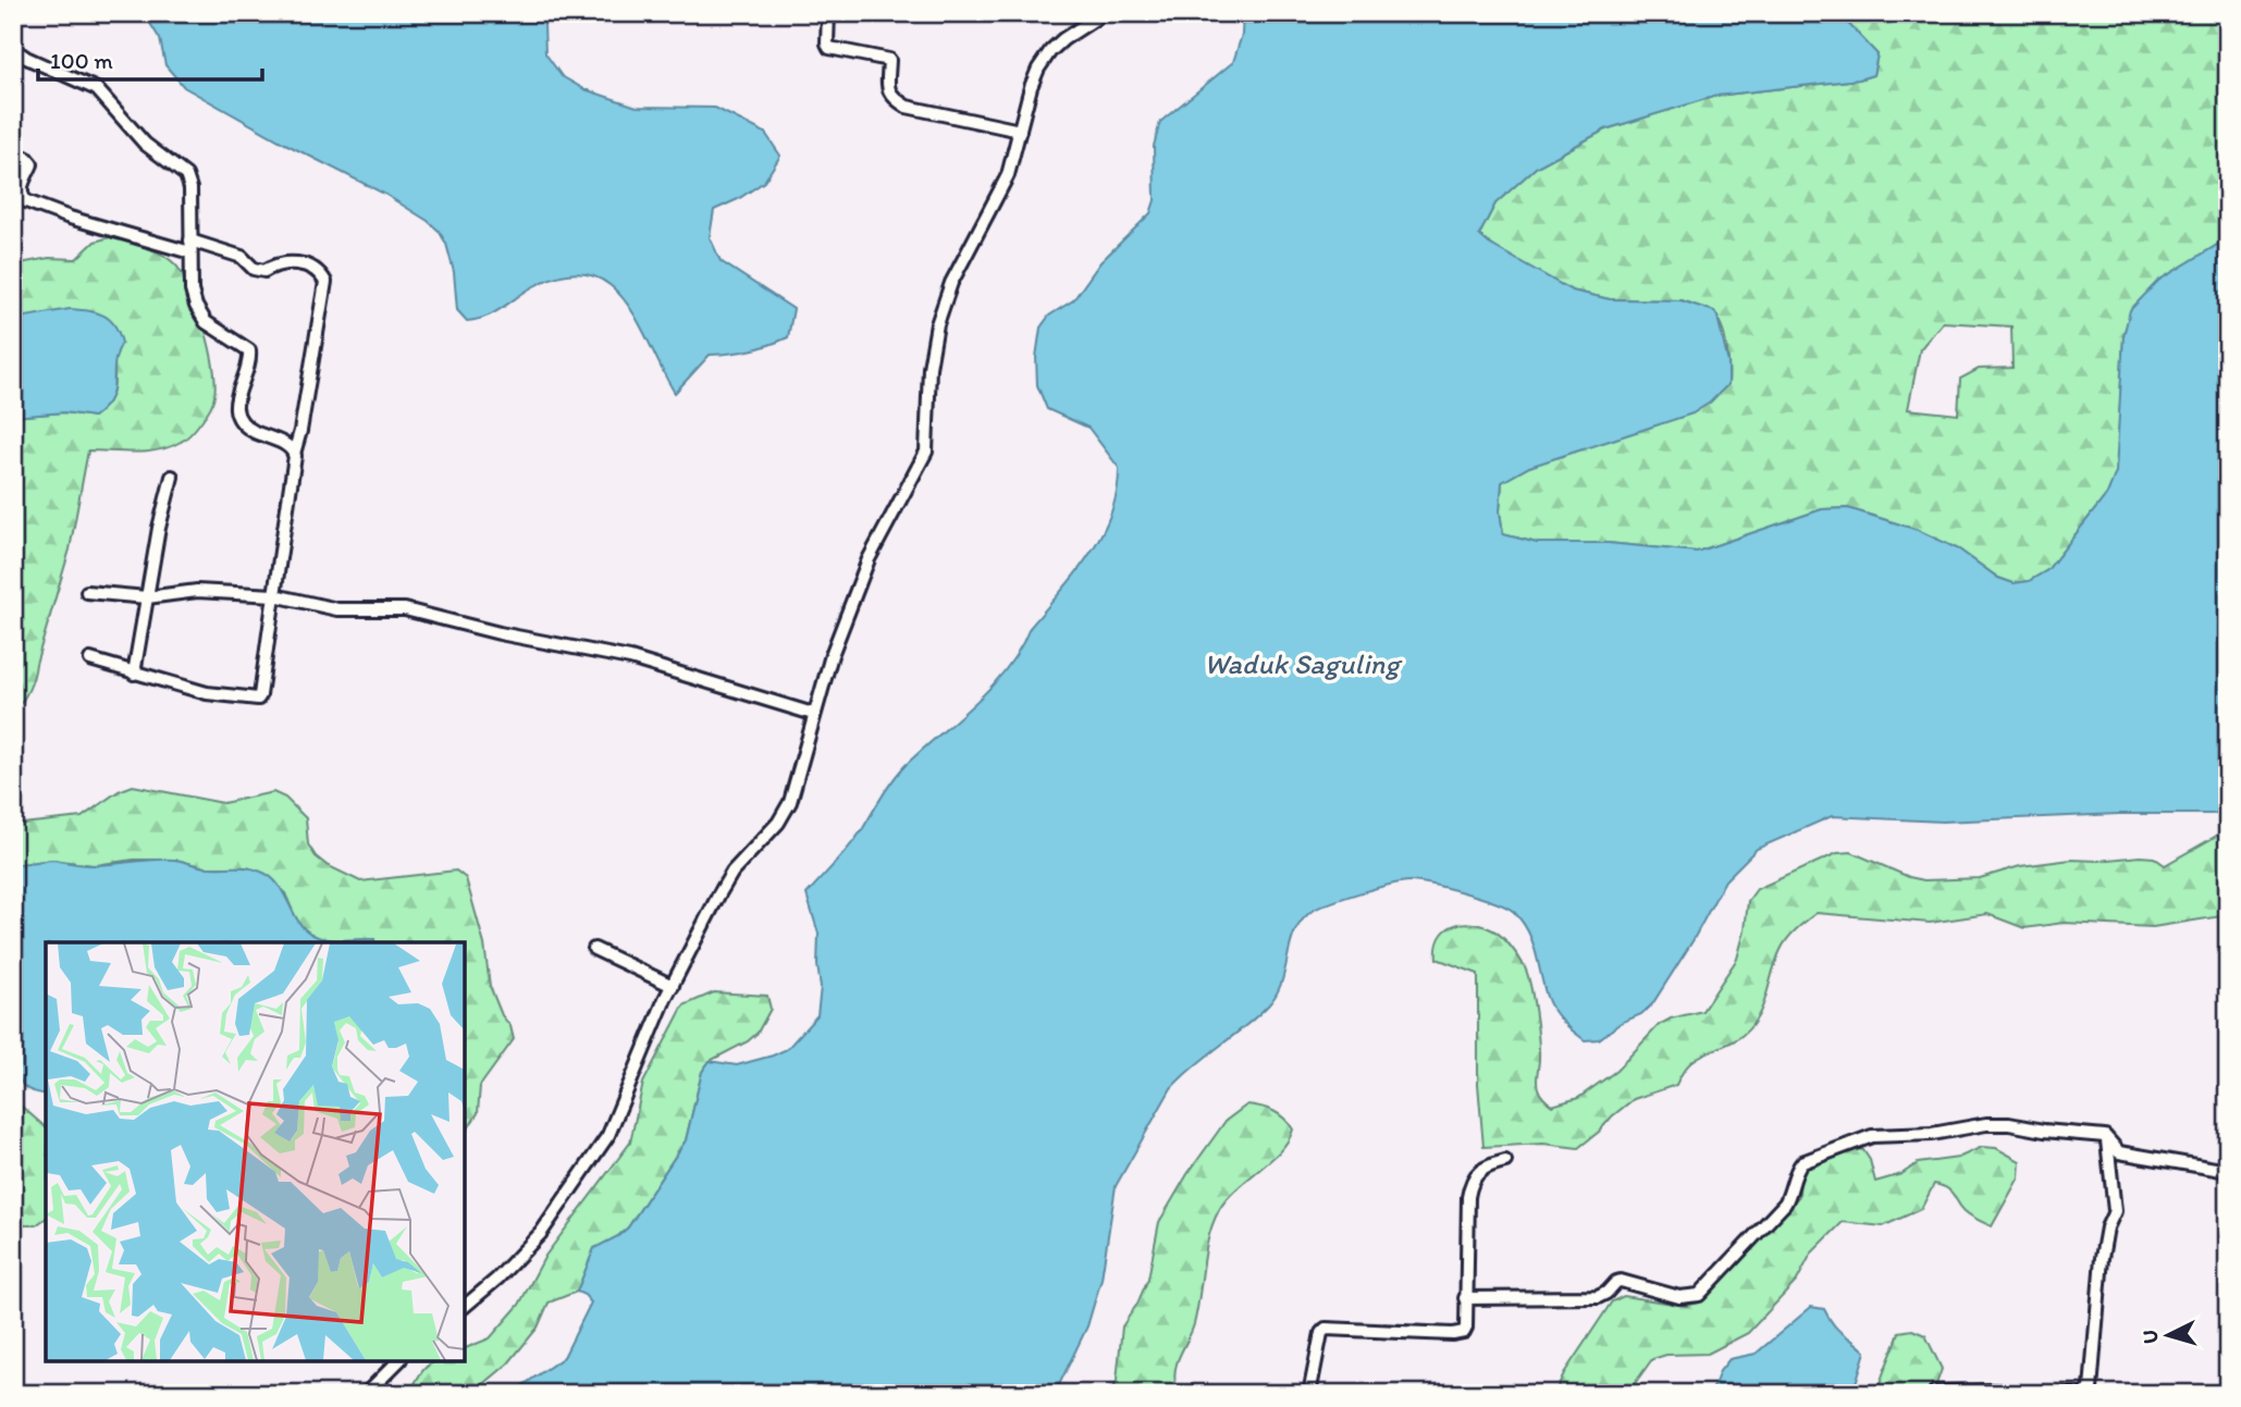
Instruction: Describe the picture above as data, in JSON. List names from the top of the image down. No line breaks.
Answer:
{"water":["Waduk Saguling"],"scale_bar":"100 m","north":"left"}
